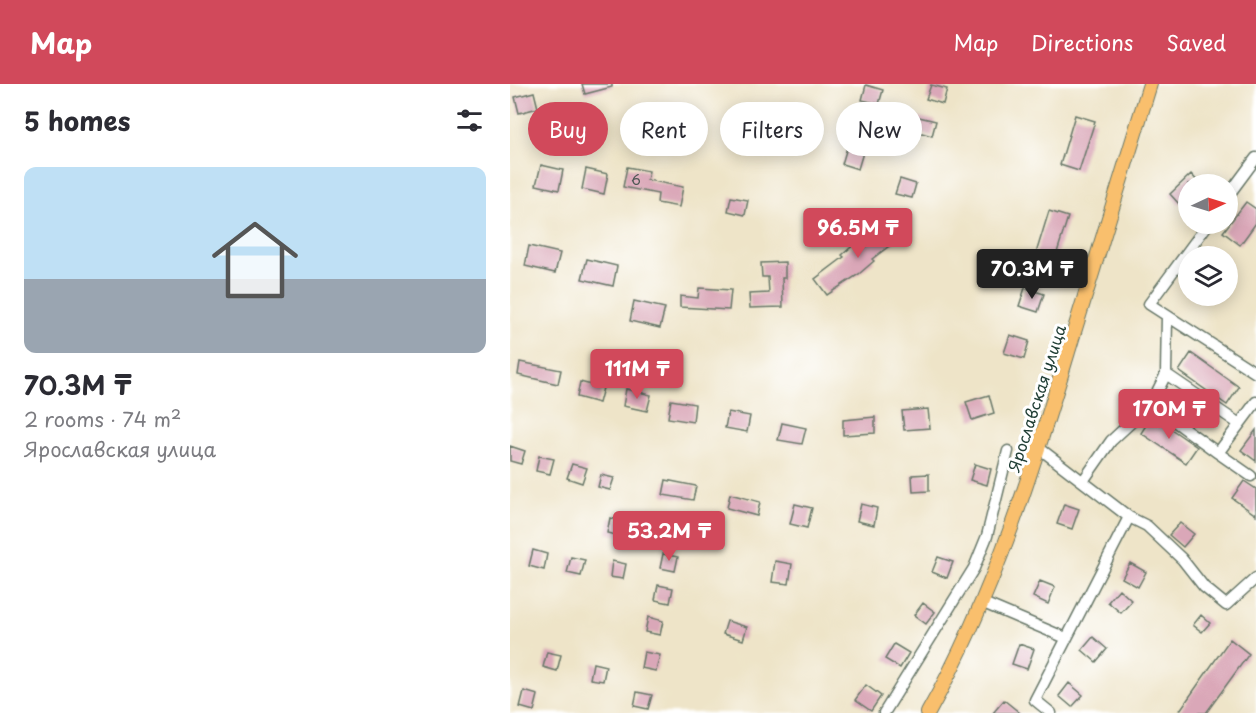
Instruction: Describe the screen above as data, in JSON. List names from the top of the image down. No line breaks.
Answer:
{"streets":{"main road":["Ярославская улица"]},"house_numbers":["6"],"north":"right","page":{"header":"Map","nav":["Map","Directions","Saved"],"heading":"5 homes","chip":["Buy","Rent","Filters","New"],"list":[{"name":"70.3M ₸","note":"2 rooms · 74 m² · Ярославская улица"}],"price":["96.5M ₸","70.3M ₸","111M ₸","170M ₸","53.2M ₸"]}}
